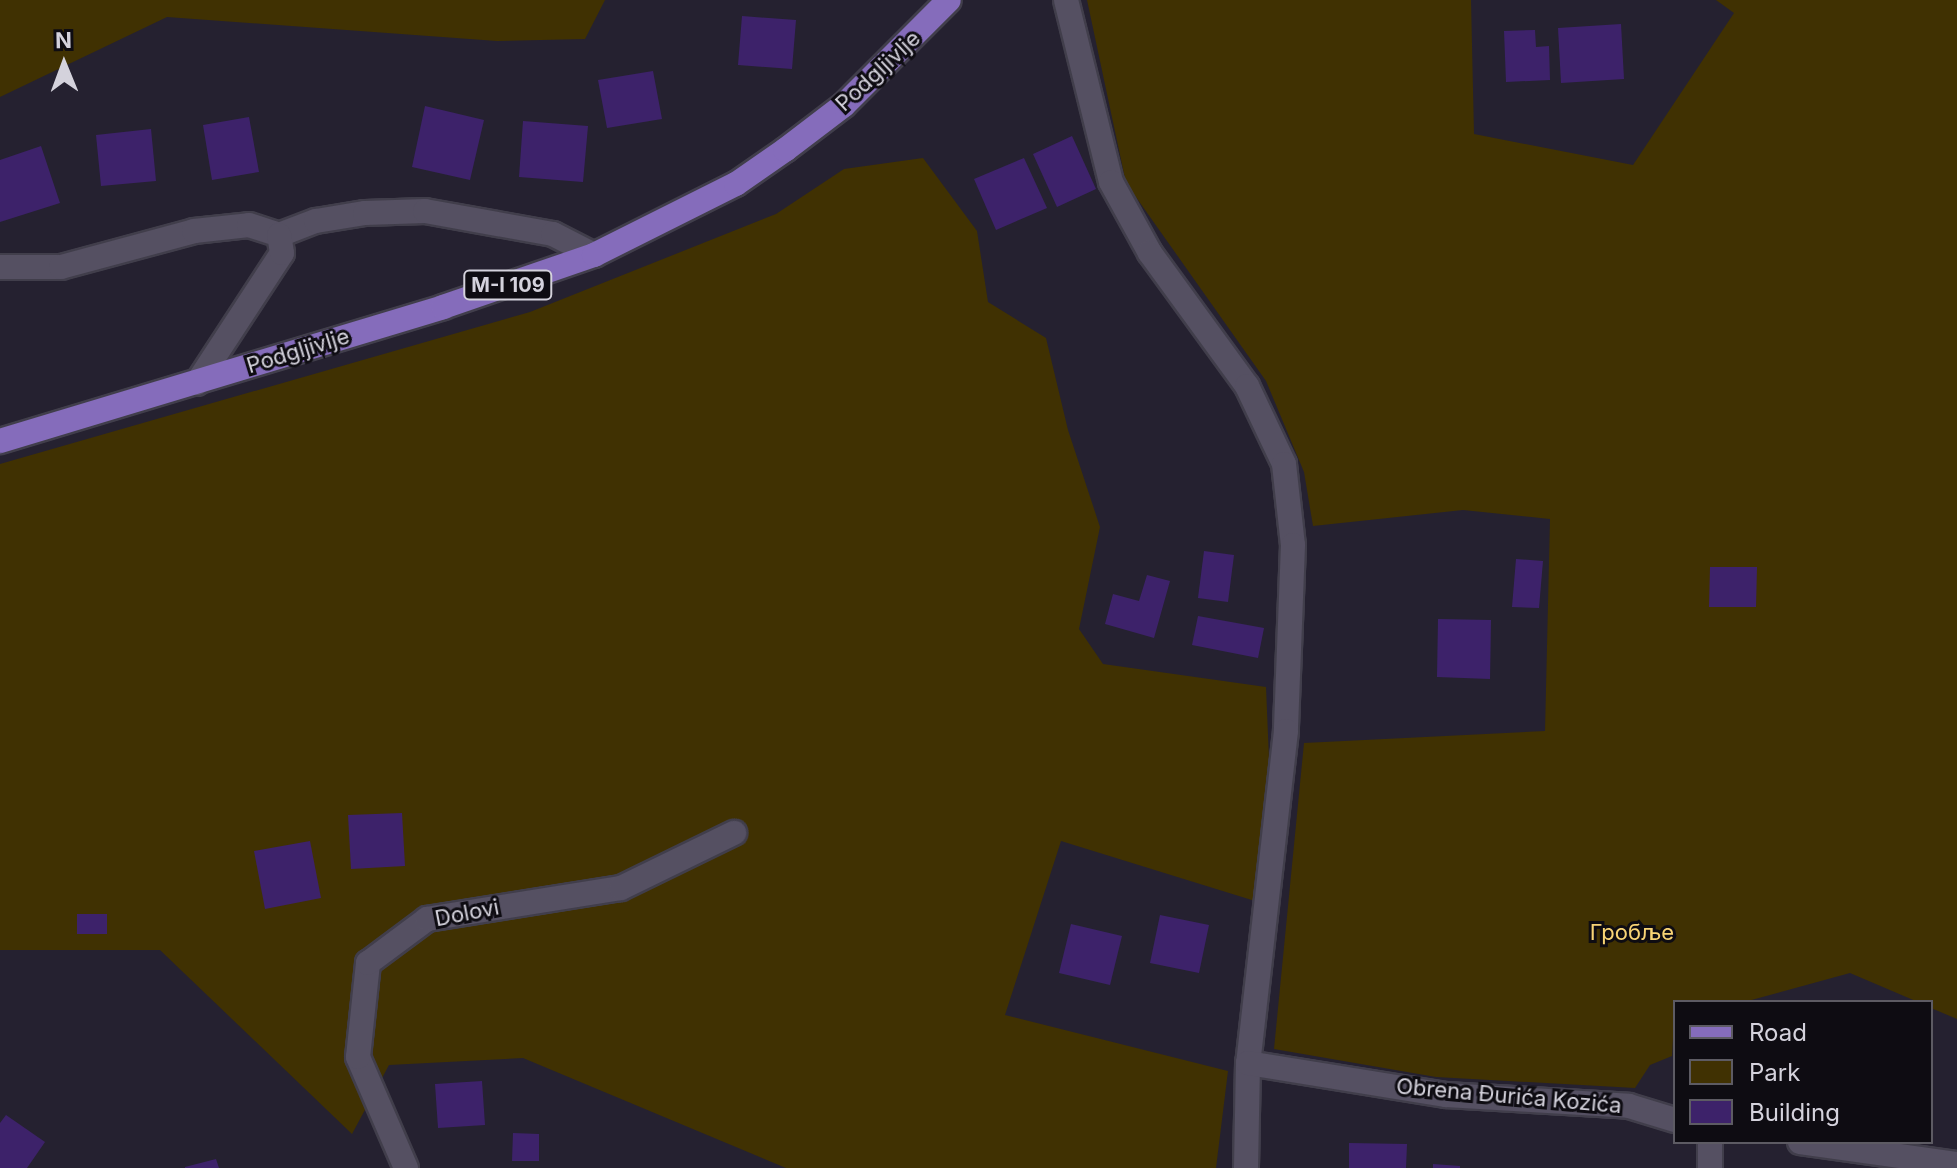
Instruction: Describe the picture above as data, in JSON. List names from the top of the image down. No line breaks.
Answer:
{"streets":{"main road":["Podgljivlje","M-I 109"],"street":["Dolovi","Obrena Đurića Kozića"]},"parks":["Гробље"],"legend":["Road","Park","Building"],"north":"top"}
